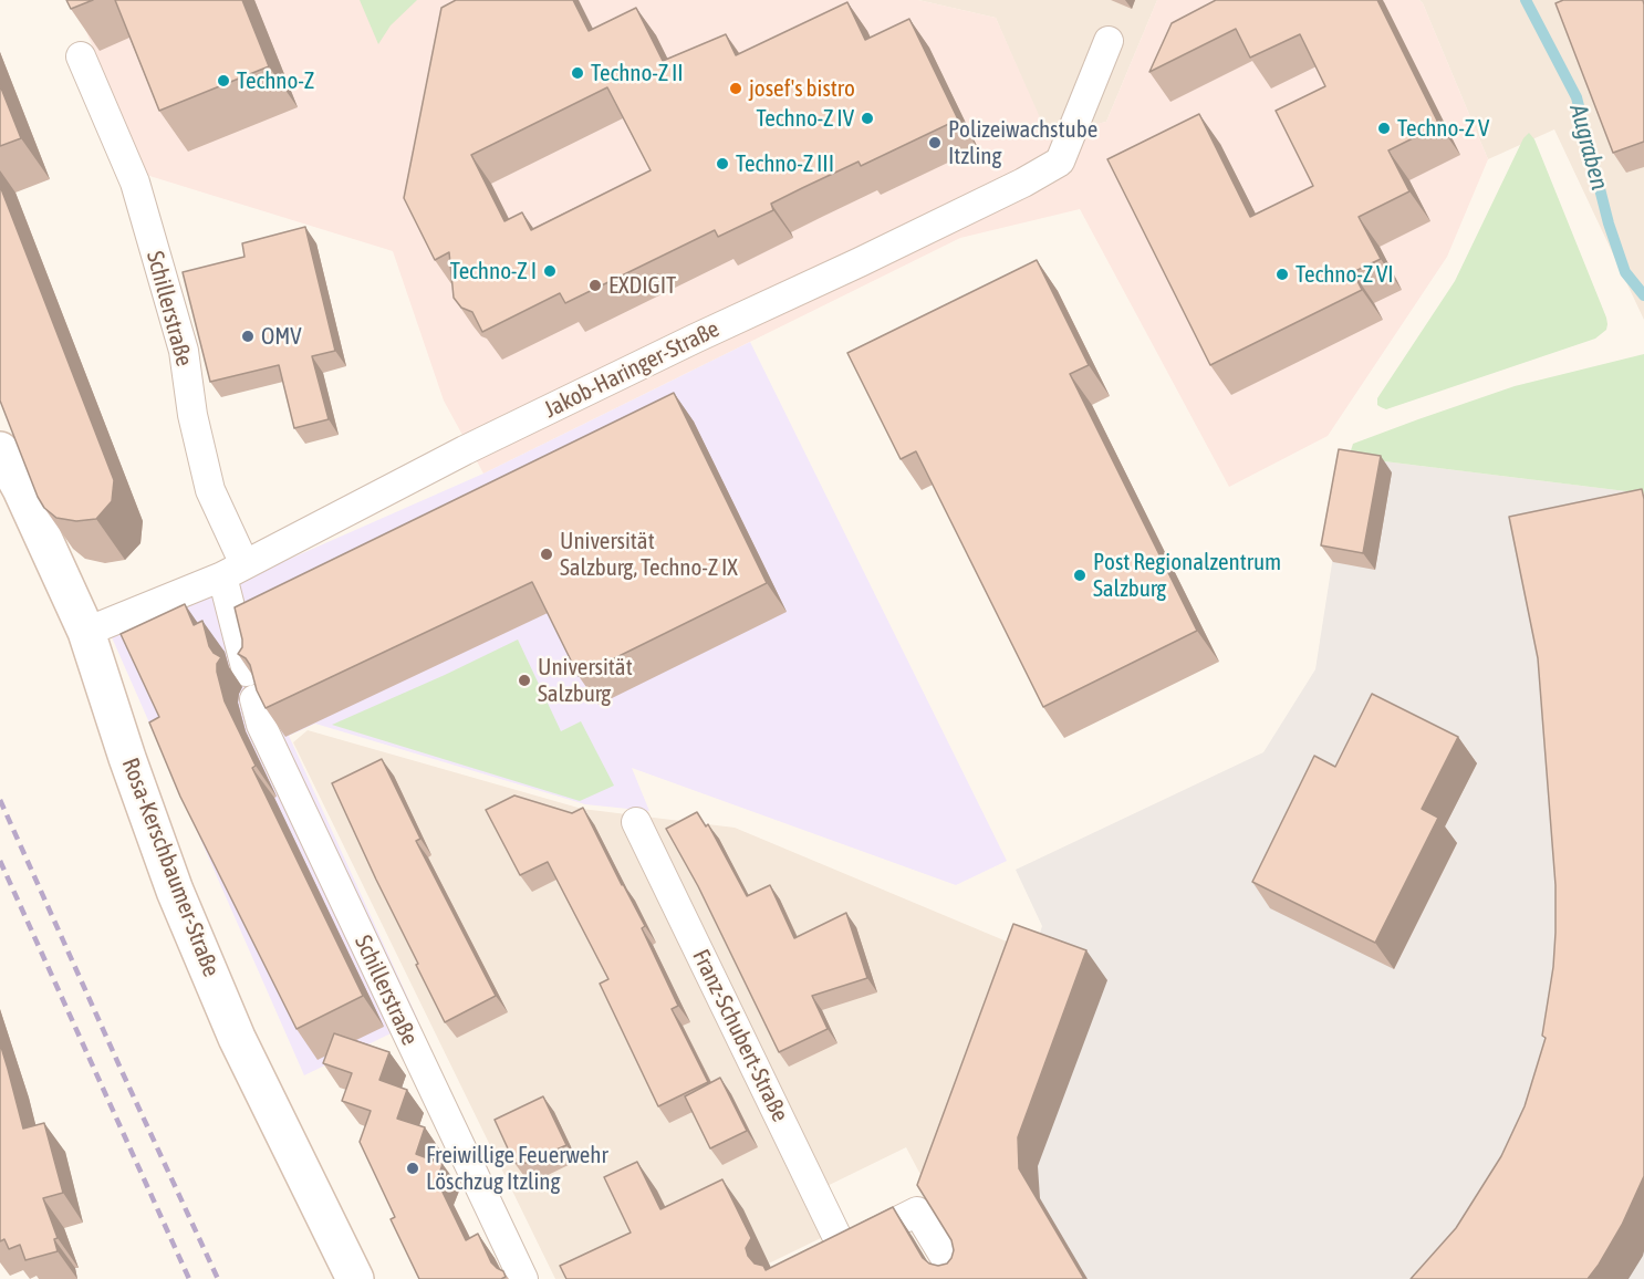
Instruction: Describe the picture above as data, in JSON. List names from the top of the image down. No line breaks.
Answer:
{"streets":{"main road":["Rosa-Kerschbaumer-Straße"],"street":["Schillerstraße","Jakob-Haringer-Straße","Franz-Schubert-Straße"]},"crossings":[["Schillerstraße","Jakob-Haringer-Straße"],["Jakob-Haringer-Straße","Rosa-Kerschbaumer-Straße"]],"water":["Augraben"],"places":["Techno-Z II","Techno-Z","josef's bistro","Techno-Z IV","Techno-Z V","Polizeiwachstube Itzling","Techno-Z III","Techno-Z I","Techno-Z VI","EXDIGIT","OMV","Universität Salzburg, Techno-Z IX","Post Regionalzentrum Salzburg","Universität Salzburg","Freiwillige Feuerwehr Löschzug Itzling"]}
